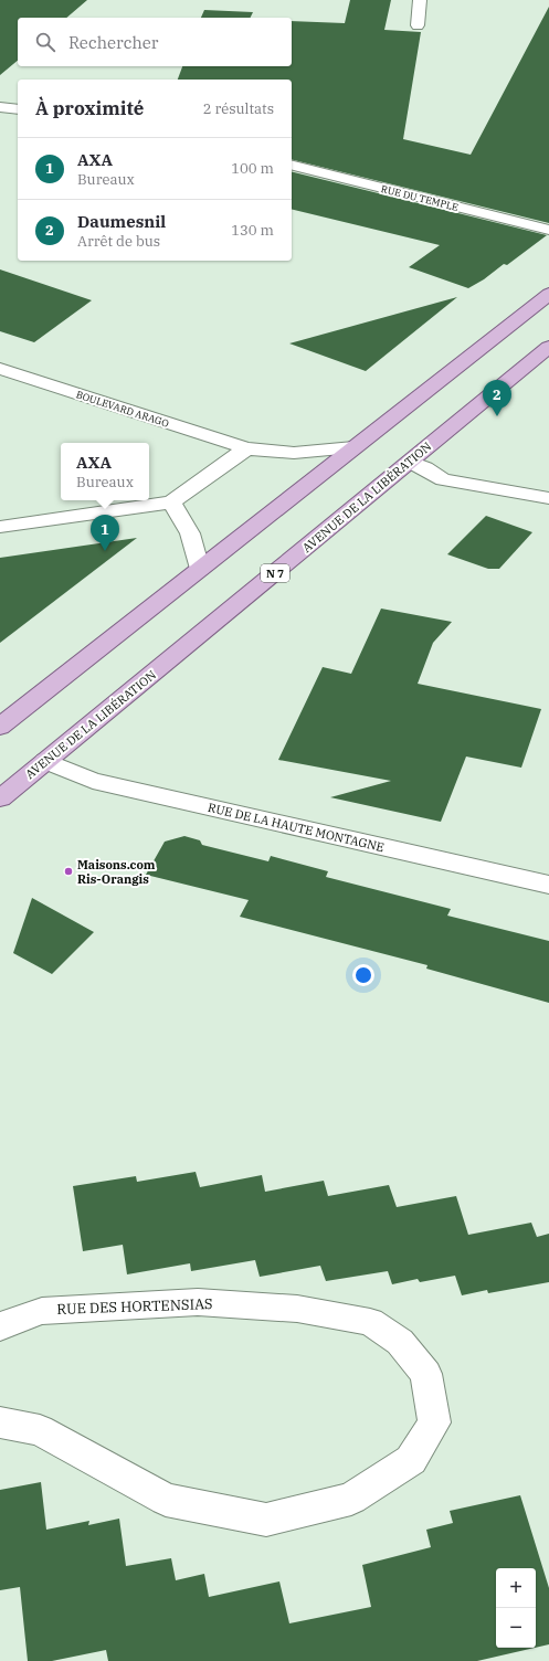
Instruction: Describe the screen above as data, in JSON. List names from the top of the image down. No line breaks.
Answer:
{"streets":{"main road":["AVENUE DE LA LIBÉRATION","N 7"],"street":["RUE DU TEMPLE","BOULEVARD ARAGO","RUE DE LA HAUTE MONTAGNE","RUE DES HORTENSIAS"]},"crossings":[["AVENUE DE LA LIBÉRATION","RUE DE LA HAUTE MONTAGNE"]],"places":["Maisons.com Ris-Orangis"],"page":{"search":"Rechercher","heading":["À proximité","2 résultats"],"list":[{"mark":"1","name":"AXA","note":"Bureaux","value":"100 m"},{"mark":"2","name":"Daumesnil","note":"Arrêt de bus","value":"130 m"}],"pins":["2","1"],"popup":["AXA","Bureaux"],"map_buttons":["+","−"]}}
